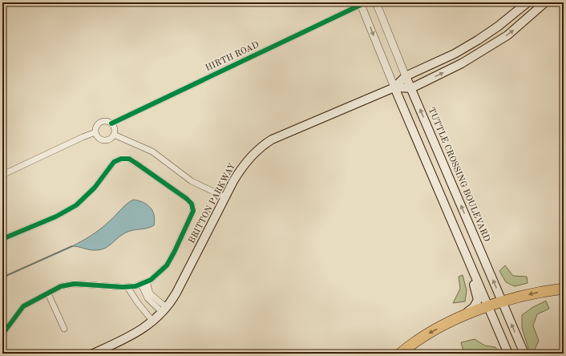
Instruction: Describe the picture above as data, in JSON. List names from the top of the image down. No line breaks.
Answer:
{"streets":{"main road":["TUTTLE CROSSING BOULEVARD","BRITTON PARKWAY"],"street":["HIRTH ROAD"]},"one_way":["TUTTLE CROSSING BOULEVARD"]}
